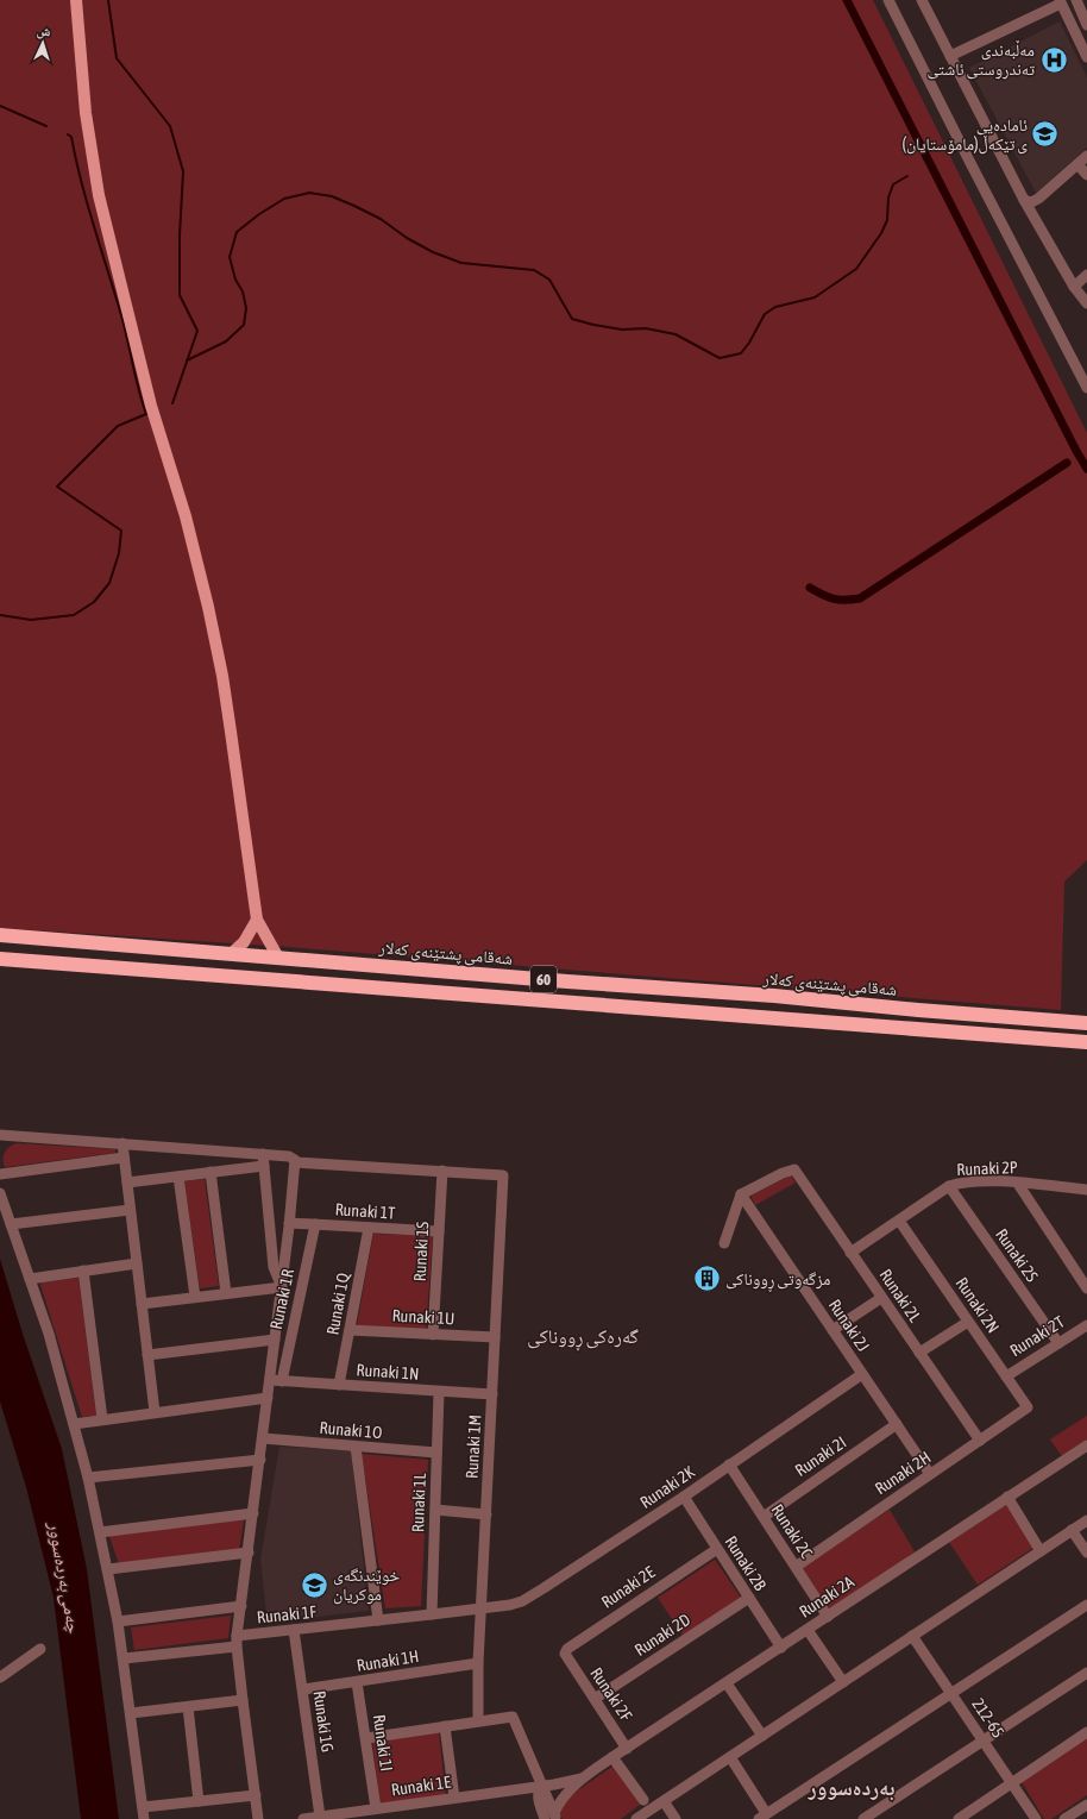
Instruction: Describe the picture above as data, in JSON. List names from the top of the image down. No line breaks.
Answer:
{"streets":{"highway":["شەقامی پشتێنەی کەلار","60"],"street":["Runaki 2P","Runaki 1T","Runaki 1S","Runaki 2S","Runaki 2L","Runaki 1R","Runaki 1Q","Runaki 2N","Runaki 1U","Runaki 2J","Runaki 2T","Runaki 1N","Runaki 1O","Runaki 1M","Runaki 2I","Runaki 2H","Runaki 2K","Runaki 1L","Runaki 2C","Runaki 2B","Runaki 2E","Runaki 2A","Runaki 1F","Runaki 2D","Runaki 1H","Runaki 2F","212-65","Runaki 1G","Runaki 1I","Runaki 1E"]},"crossings":[["Runaki 2P","Runaki 2S"],["Runaki 2P","Runaki 2L"],["Runaki 2P","Runaki 2N"],["Runaki 1T","Runaki 1S"],["Runaki 1T","Runaki 1R"],["Runaki 1T","Runaki 1Q"],["Runaki 1S","Runaki 1U"],["Runaki 1S","Runaki 1M"],["Runaki 2S","Runaki 2T"],["Runaki 2L","Runaki 2J"],["Runaki 2L","Runaki 2H"],["Runaki 1R","Runaki 1N"],["Runaki 1Q","Runaki 1U"],["Runaki 1Q","Runaki 1N"],["Runaki 2N","Runaki 2T"],["Runaki 2N","Runaki 2H"],["Runaki 1U","Runaki 1M"],["Runaki 2J","Runaki 2I"],["Runaki 2J","Runaki 2H"],["Runaki 2J","Runaki 2K"],["Runaki 1N","Runaki 1M"],["Runaki 1N","Runaki 1L"],["Runaki 1O","Runaki 1L"],["Runaki 1M","Runaki 2K"],["Runaki 1M","Runaki 1F"],["Runaki 1M","Runaki 1H"],["Runaki 2I","Runaki 2C"],["Runaki 2H","Runaki 2C"],["Runaki 2K","Runaki 2C"],["Runaki 2K","Runaki 2B"],["Runaki 2K","Runaki 1F"],["Runaki 1L","Runaki 1F"],["Runaki 2C","Runaki 2A"],["Runaki 2B","Runaki 2E"],["Runaki 2B","Runaki 2A"],["Runaki 2B","Runaki 2D"],["Runaki 2E","Runaki 2F"],["Runaki 2A","Runaki 2F"],["Runaki 2A","Runaki 1E"],["Runaki 1F","Runaki 1G"],["Runaki 2D","Runaki 2F"],["Runaki 1H","Runaki 1G"],["Runaki 1H","Runaki 1I"],["Runaki 1G","Runaki 1E"],["Runaki 1I","Runaki 1E"]],"districts":["گەرەکی ڕووناکی","بەردەسوور"],"water":["چەمی بەردەسوور"],"places":{"hospital":["مەڵبەندی تەندروستی ئاشتی"],"school or university":["ئامادەیی (مامۆستایان)ی تێکەڵ","خوێندنگەی موکریان"],"building":["مزگەوتی ڕووناکی"]},"north":"top"}
